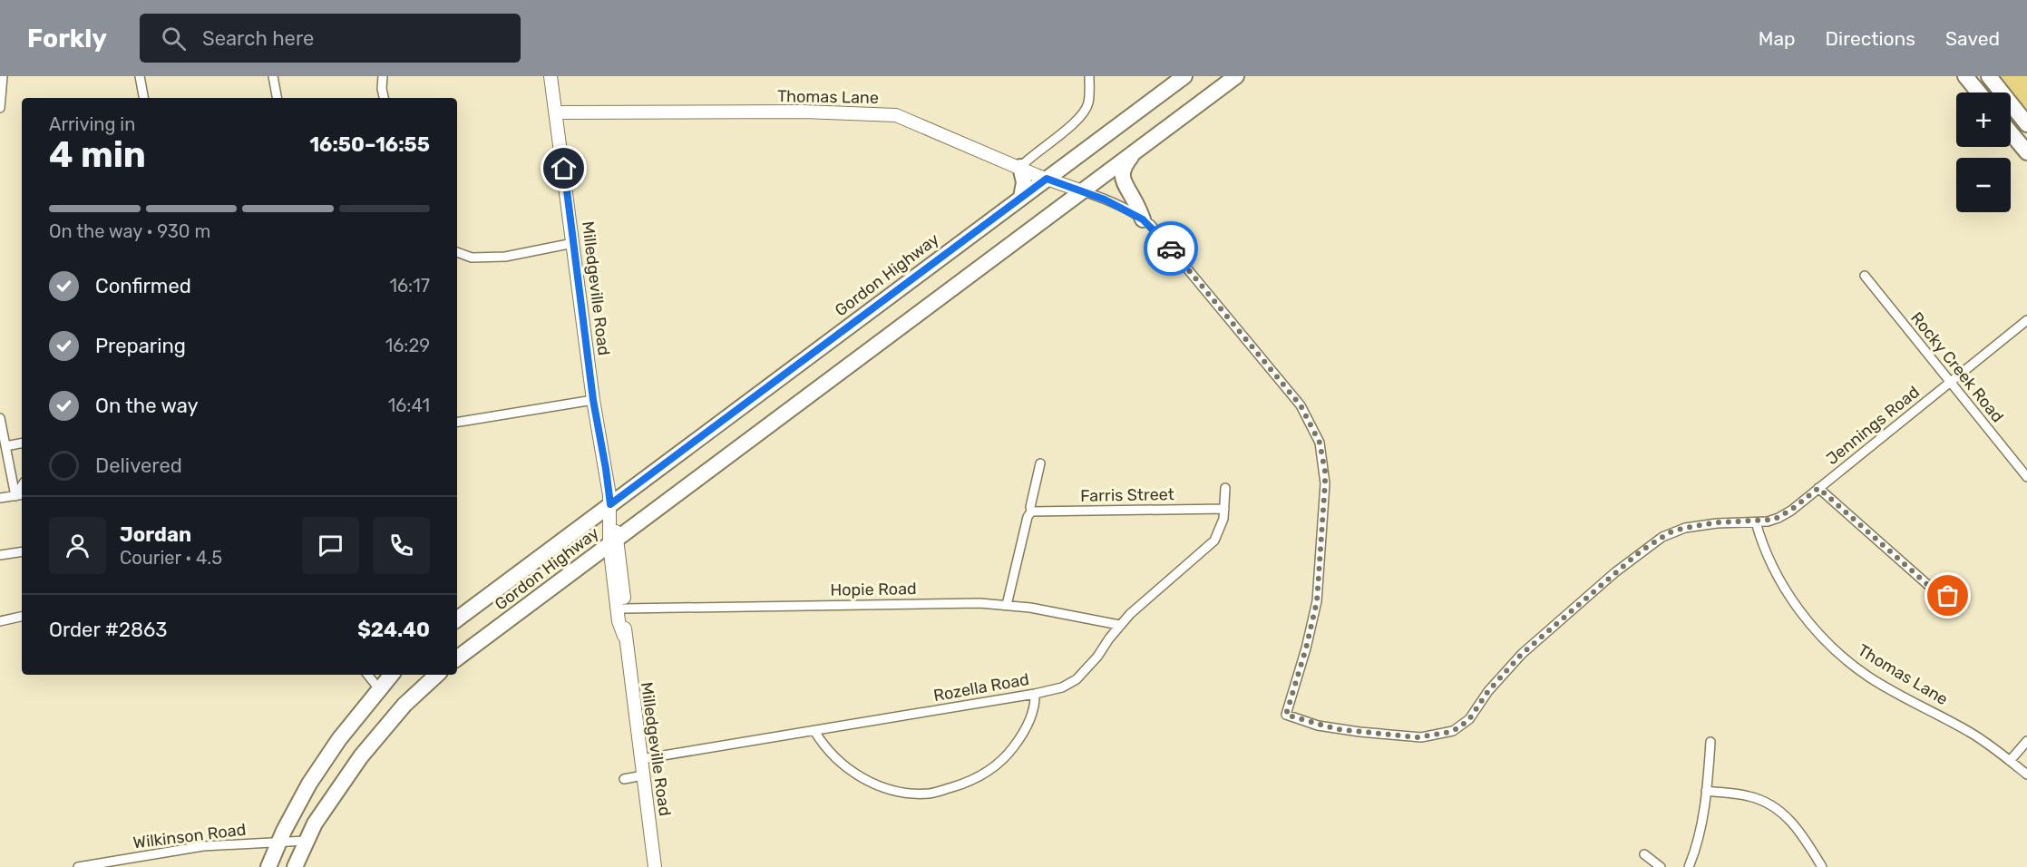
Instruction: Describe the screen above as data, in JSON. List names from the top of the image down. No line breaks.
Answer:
{"streets":{"highway":["Gordon Highway"],"street":["Thomas Lane","Milledgeville Road","Rocky Creek Road","Jennings Road","Farris Street","Hopie Road","Rozella Road","Wilkinson Road"]},"crossings":[["Thomas Lane","Gordon Highway"],["Thomas Lane","Milledgeville Road"],["Thomas Lane","Jennings Road"],["Gordon Highway","Milledgeville Road"],["Milledgeville Road","Hopie Road"],["Milledgeville Road","Rozella Road"],["Rocky Creek Road","Jennings Road"],["Farris Street","Rozella Road"],["Hopie Road","Rozella Road"]],"page":{"header":"Forkly","search":"Search here","nav":["Map","Directions","Saved"],"map_buttons":["+","−"],"heading":["4 min","Arriving in","16:50–16:55"],"panel":["Jordan","Courier · 4.5","Order #2863","$24.40"],"bar":"On the way · 930 m","list":[["Confirmed","16:17"],["Preparing","16:29"],["On the way","16:41"],"Delivered"]}}
